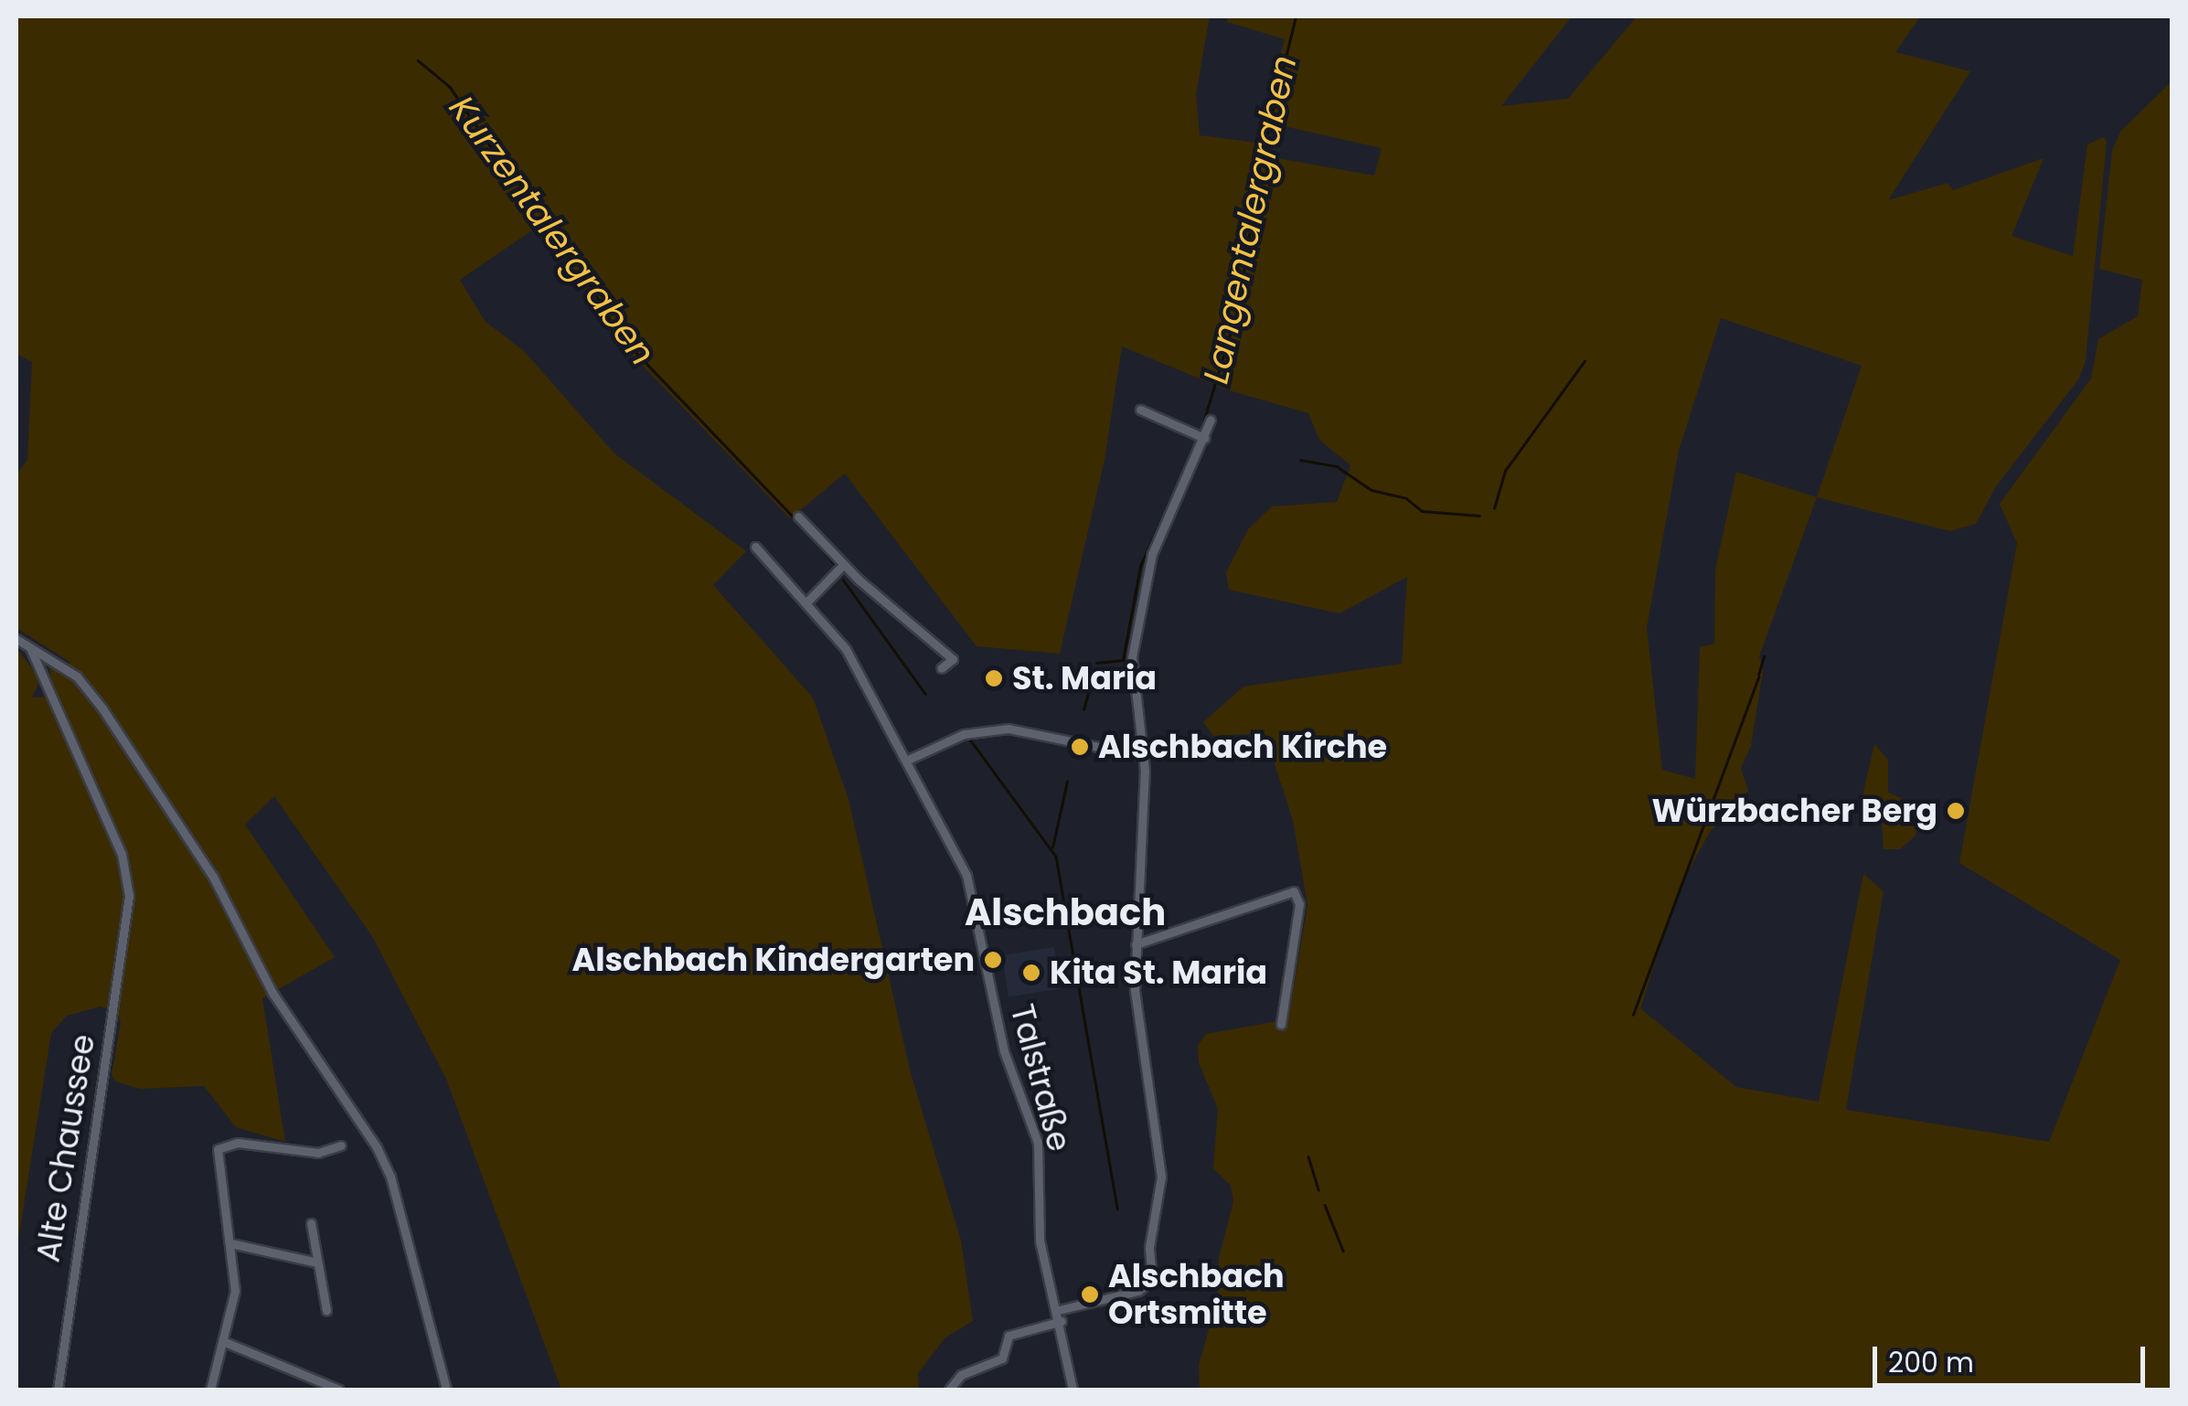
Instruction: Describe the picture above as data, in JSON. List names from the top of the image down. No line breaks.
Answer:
{"streets":{"street":["Talstraße","Alte Chaussee"]},"districts":["Alschbach"],"water":["Langentalergraben","Kurzentalergraben"],"places":["St. Maria","Alschbach Kirche","Würzbacher Berg","Alschbach Kindergarten","Kita St. Maria","Alschbach Ortsmitte"],"scale_bar":"200 m"}
